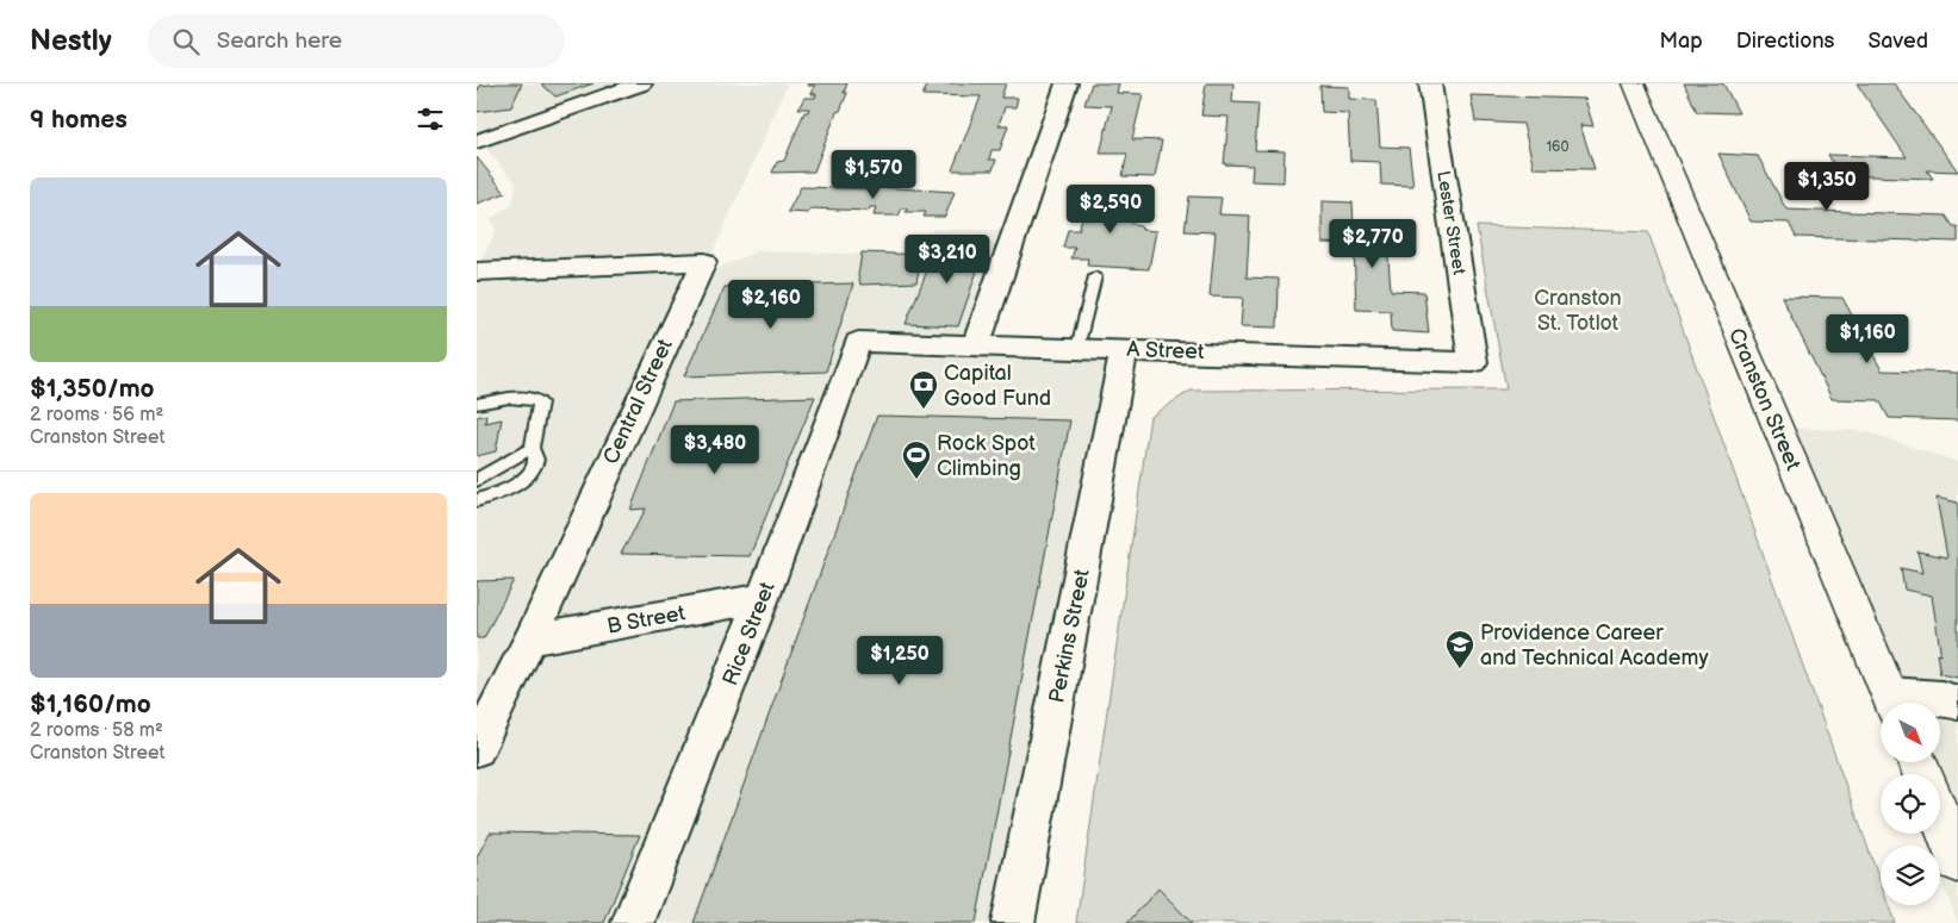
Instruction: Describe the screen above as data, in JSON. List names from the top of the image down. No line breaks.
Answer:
{"streets":{"main road":["Cranston Street"],"street":["Lester Street","A Street","Central Street","B Street","Rice Street","Perkins Street"]},"crossings":[["Lester Street","A Street"],["A Street","Rice Street"],["A Street","Perkins Street"],["Central Street","B Street"],["B Street","Rice Street"]],"parks":["Cranston St. Totlot"],"places":{"bank":["Capital Good Fund"],"sports":["Rock Spot Climbing"],"school or university":["Providence Career and Technical Academy"]},"house_numbers":["160"],"north":"bottom right","page":{"header":"Nestly","search":"Search here","nav":["Map","Directions","Saved"],"heading":"9 homes","price":["$1,570","$1,350","$2,590","$2,770","$3,210","$2,160","$1,160","$3,480","$1,250"],"list":[{"name":"$1,350/mo","note":"2 rooms · 56 m² · Cranston Street"},{"name":"$1,160/mo","note":"2 rooms · 58 m² · Cranston Street"}]}}
